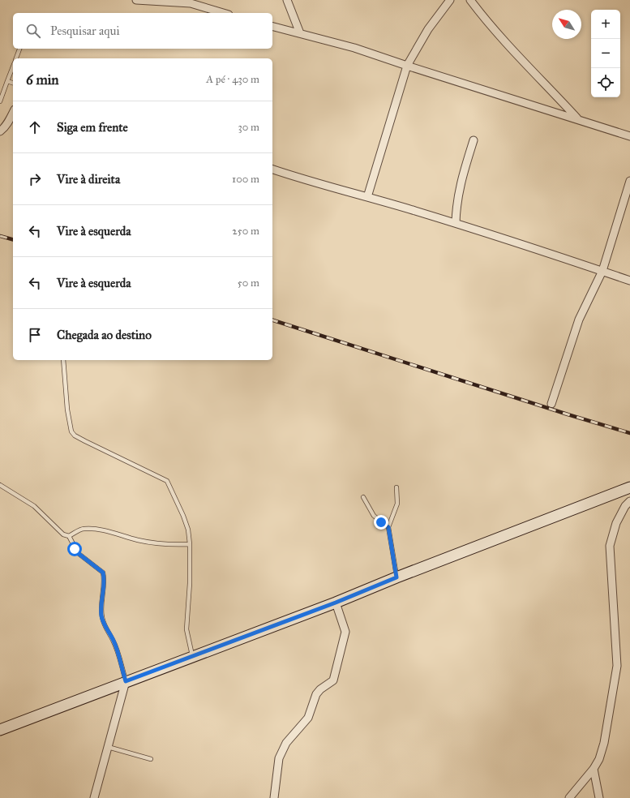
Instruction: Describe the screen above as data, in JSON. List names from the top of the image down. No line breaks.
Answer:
{"north":"top left","page":{"map_buttons":["+","−"],"search":"Pesquisar aqui","heading":["6 min","A pé · 430 m"],"list":[["Siga em frente","30 m"],["Vire à direita","100 m"],["Vire à esquerda","250 m"],["Vire à esquerda","50 m"],"Chegada ao destino"]}}
